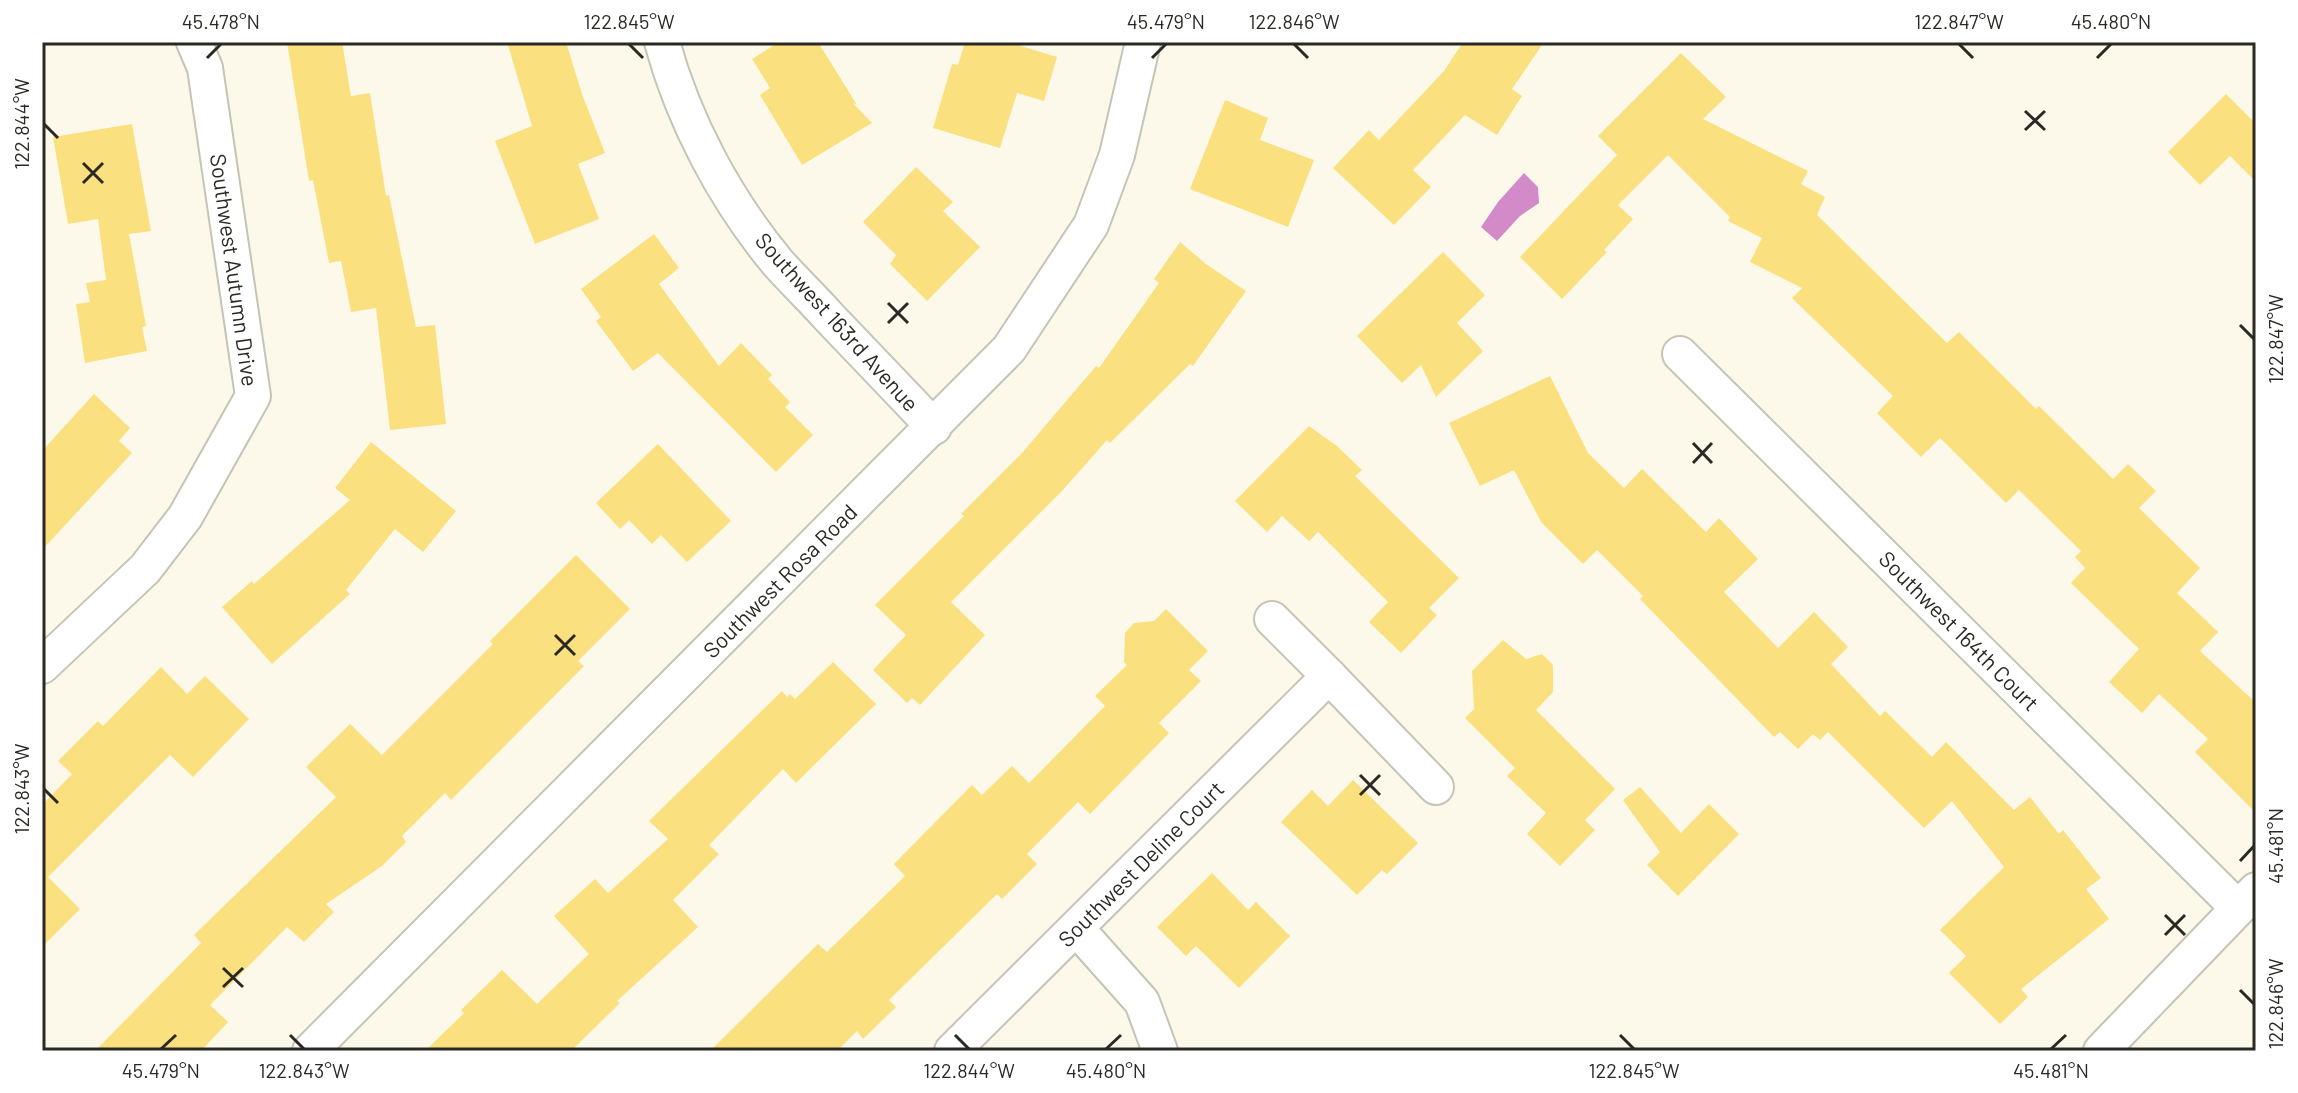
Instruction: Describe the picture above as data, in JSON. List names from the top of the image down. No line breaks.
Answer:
{"streets":{"street":["Southwest Autumn Drive","Southwest 163rd Avenue","Southwest Rosa Road","Southwest 164th Court","Southwest Deline Court"]},"crossings":[["Southwest 163rd Avenue","Southwest Rosa Road"]],"coordinates":["45.478°N","122.845°W","45.479°N","122.846°W","122.847°W","45.480°N","122.844°W","122.843°W","45.481°N"]}
